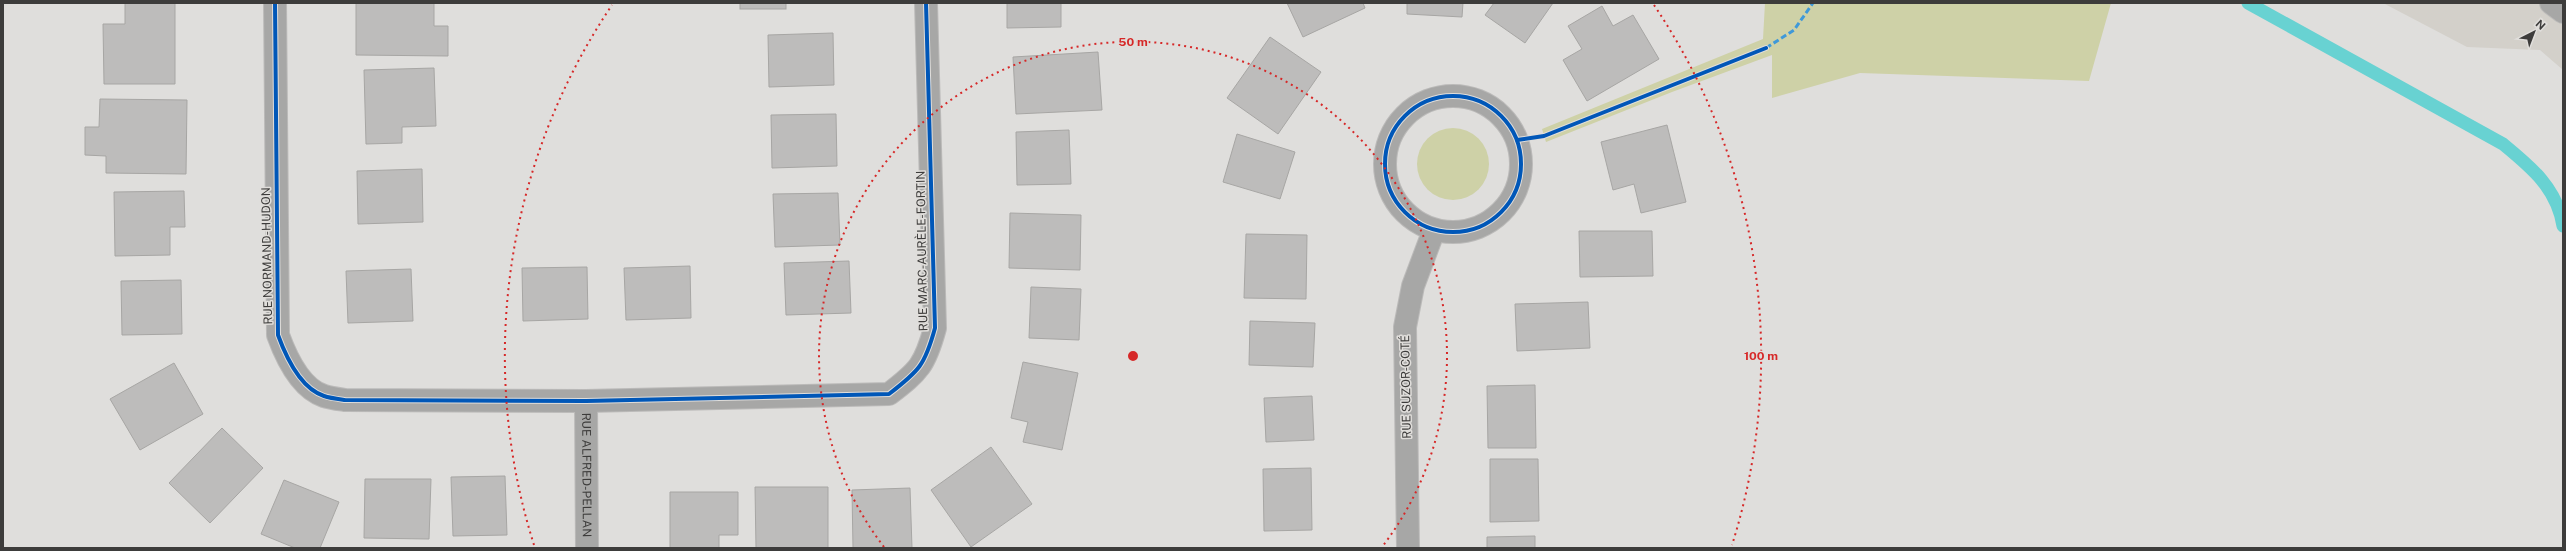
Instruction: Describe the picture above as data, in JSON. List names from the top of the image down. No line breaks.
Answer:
{"streets":{"street":["RUE MARC-AURÈLE-FORTIN","RUE NORMAND-HUDON","RUE SUZOR-COTÉ","RUE ALFRED-PELLAN"]},"crossings":[["RUE MARC-AURÈLE-FORTIN","RUE NORMAND-HUDON"],["RUE MARC-AURÈLE-FORTIN","RUE ALFRED-PELLAN"],["RUE NORMAND-HUDON","RUE ALFRED-PELLAN"]],"north":"top right","rings":["50 m","100 m"]}
